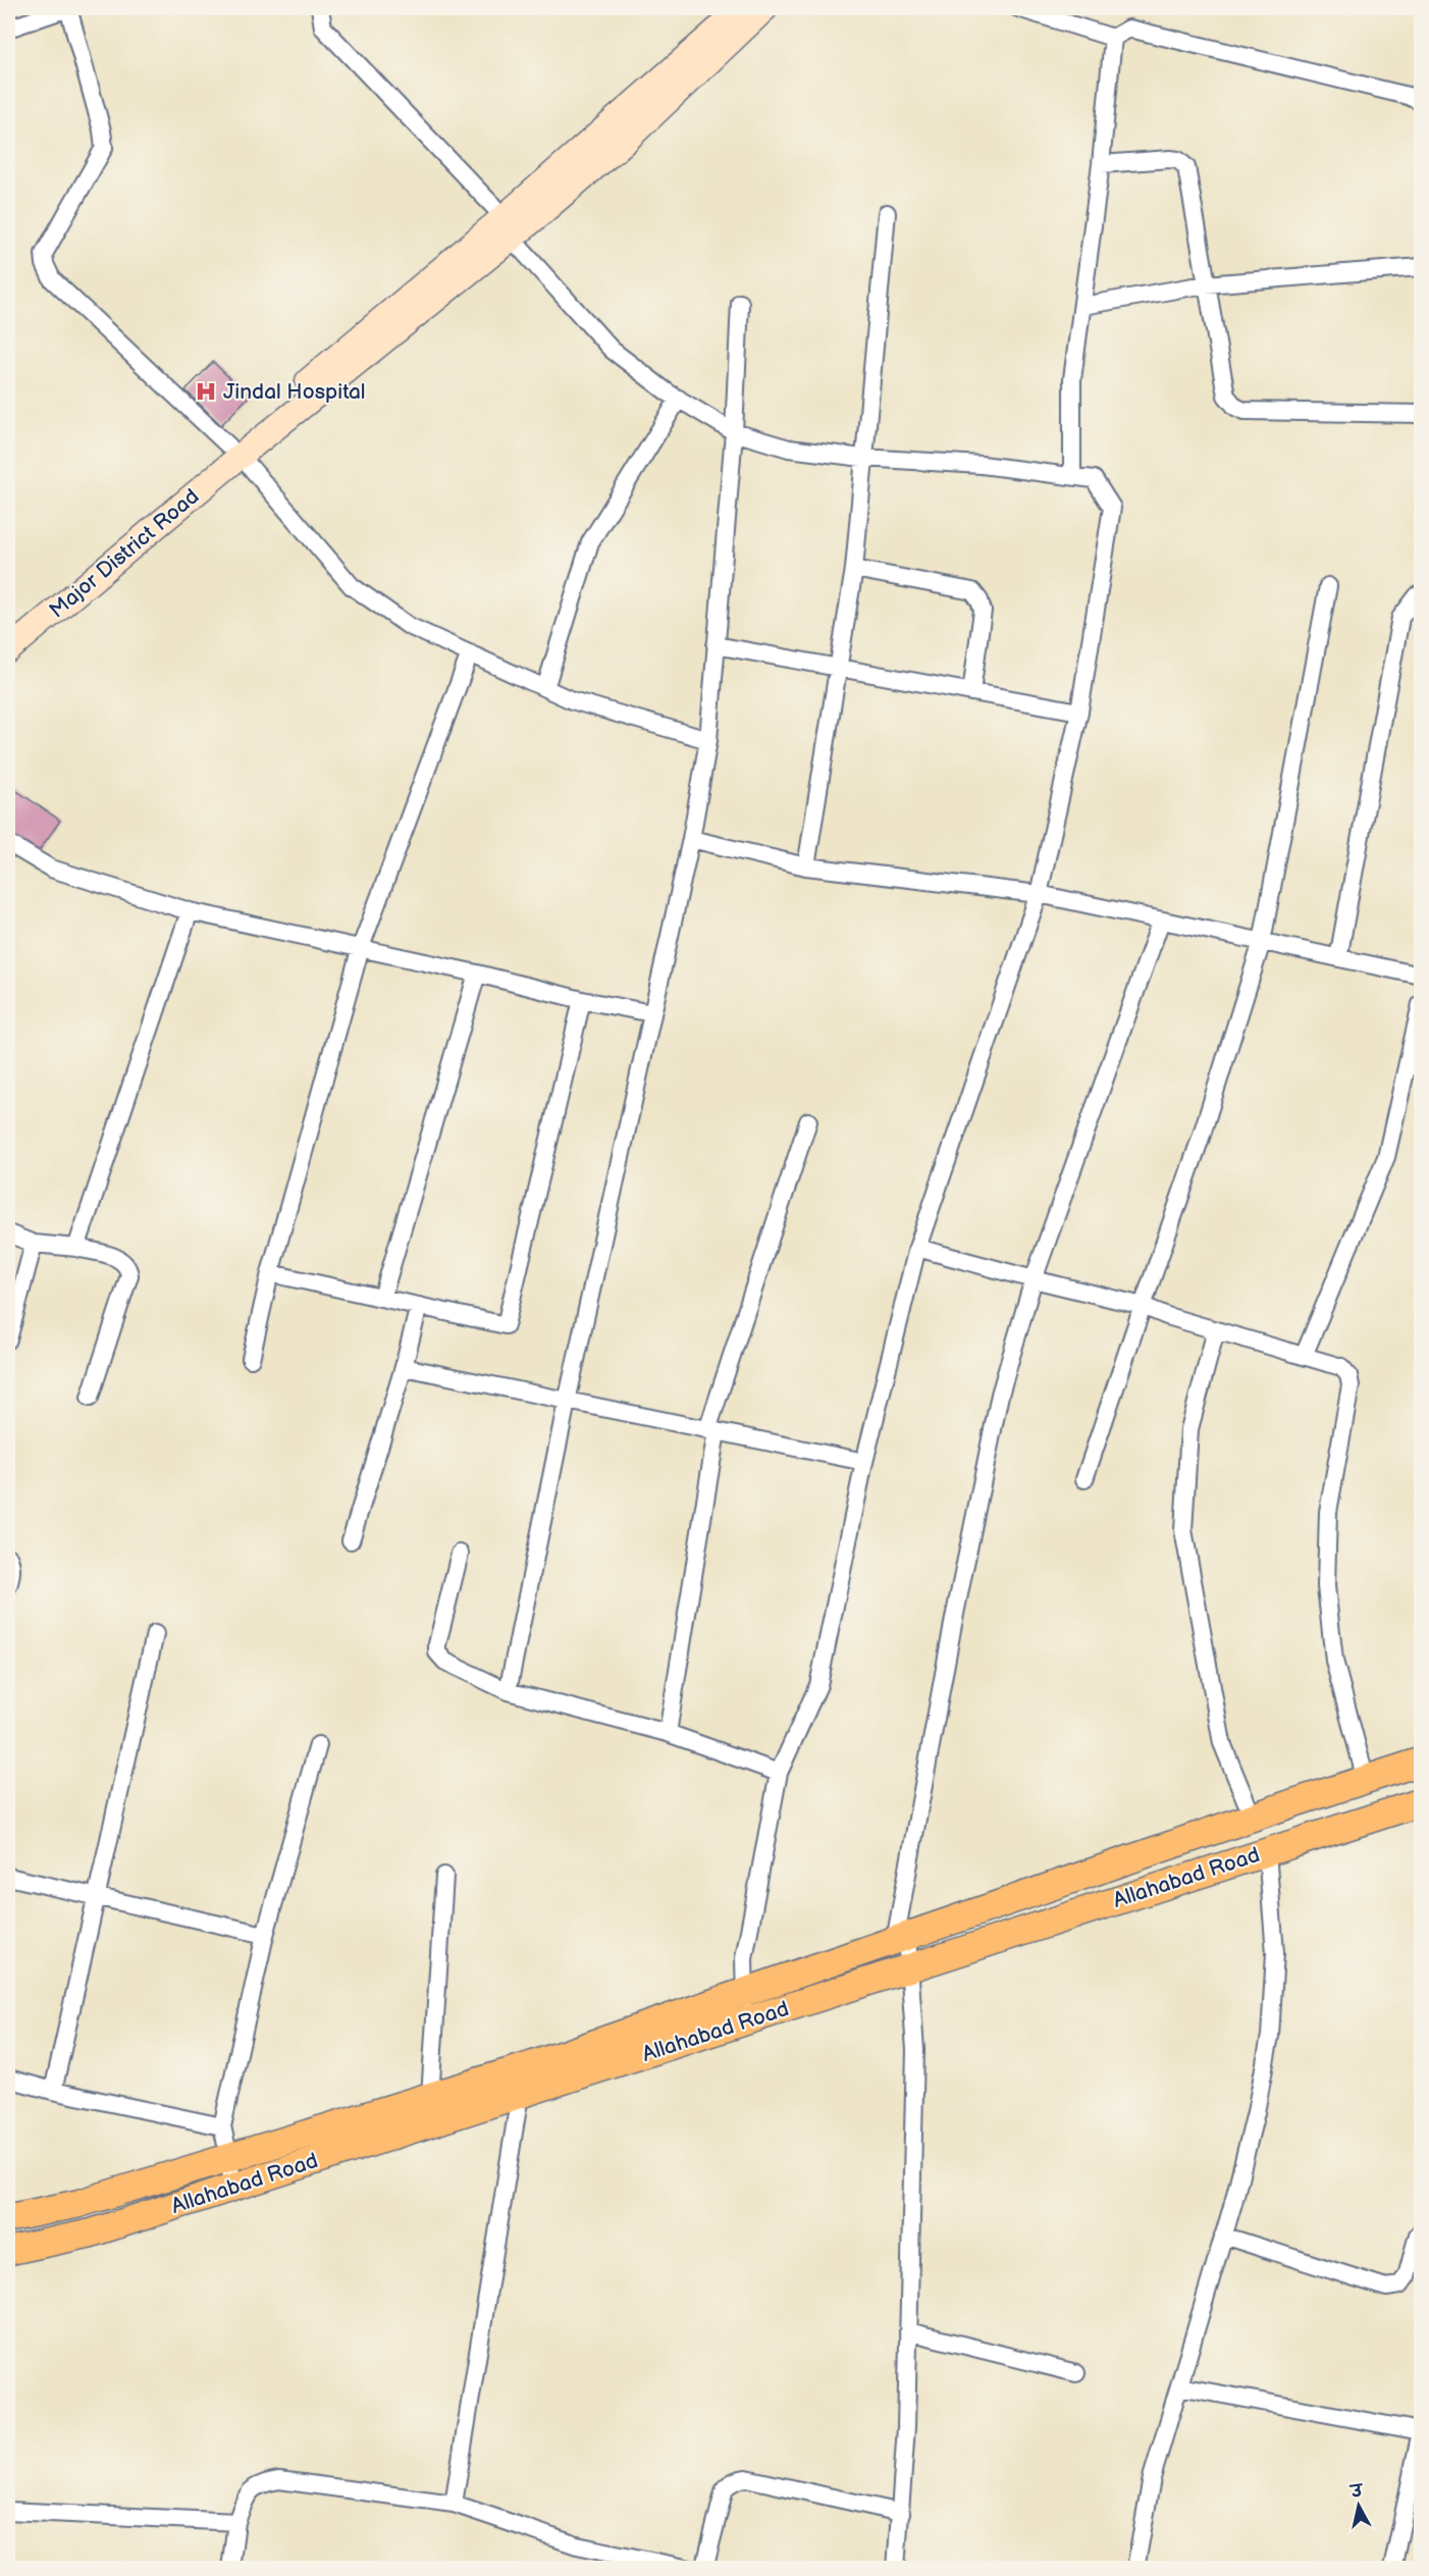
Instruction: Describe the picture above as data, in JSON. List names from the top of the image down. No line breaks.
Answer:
{"streets":{"main road":["Allahabad Road"],"street":["Major District Road"]},"places":{"hospital":["Jindal Hospital"]},"north":"top"}
